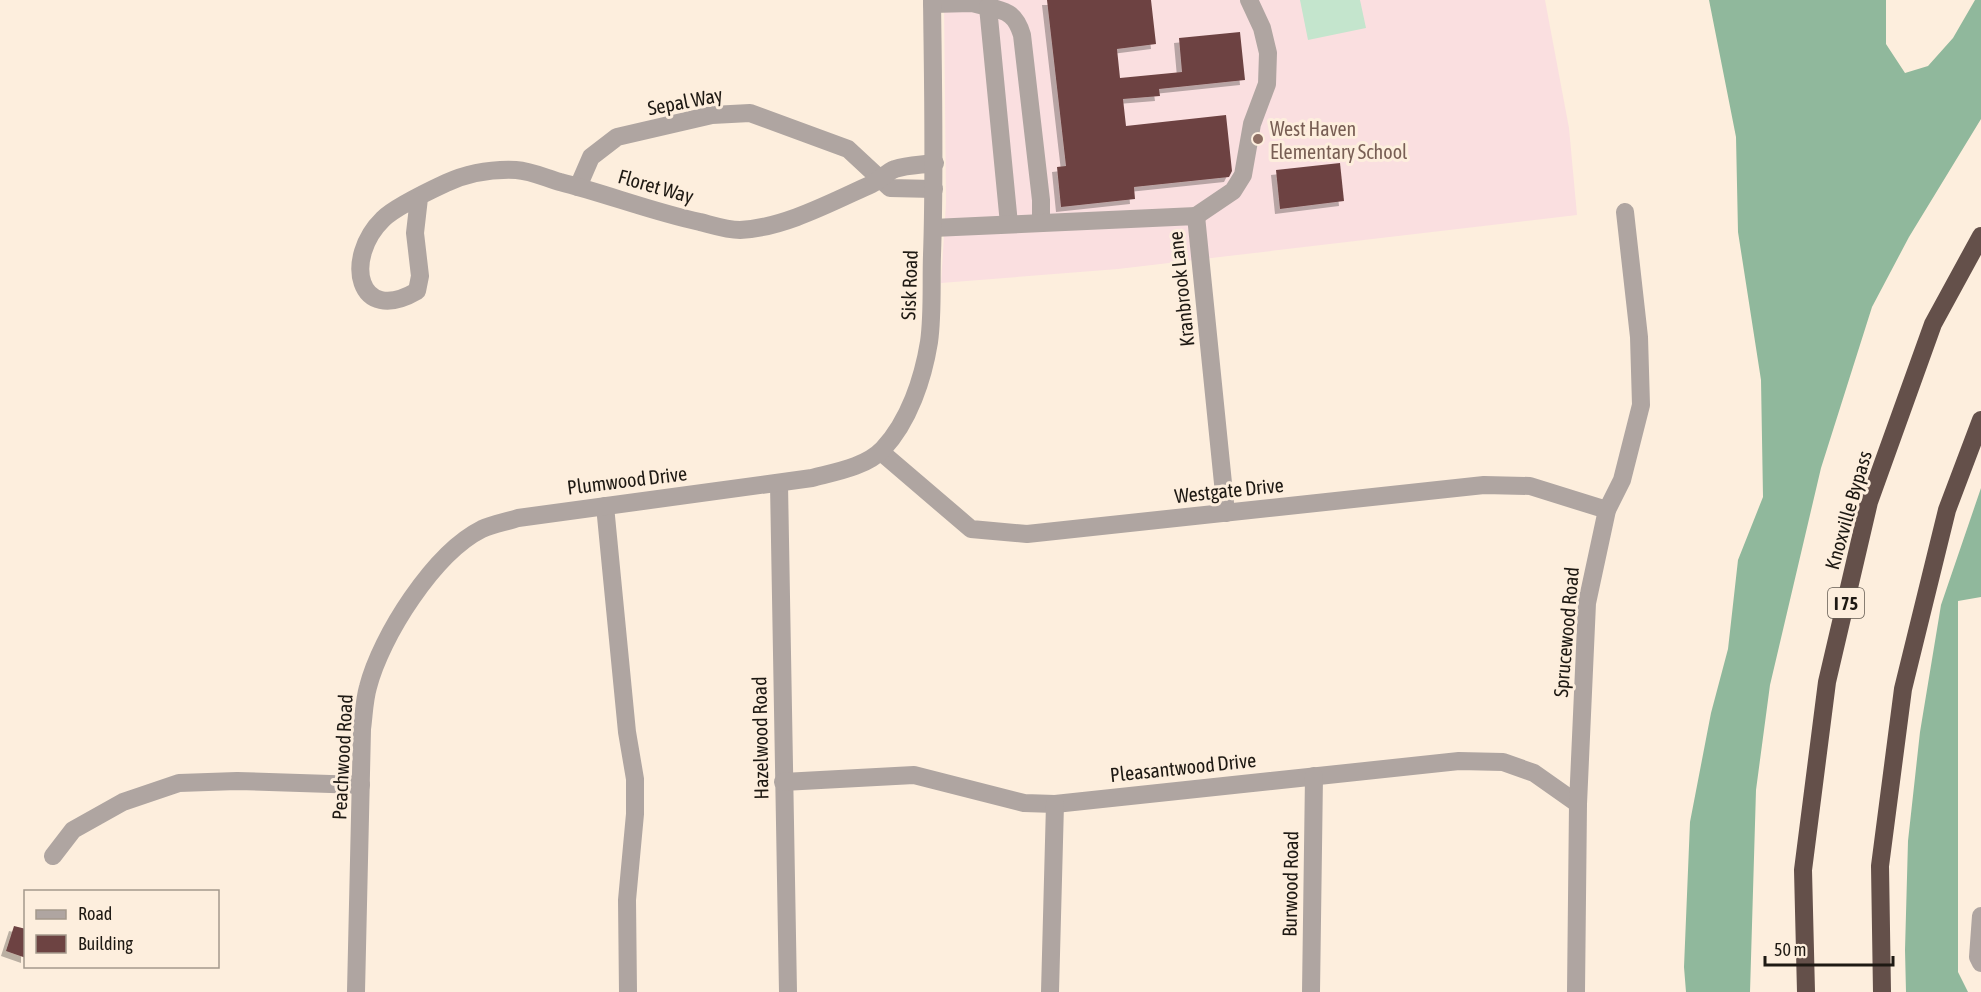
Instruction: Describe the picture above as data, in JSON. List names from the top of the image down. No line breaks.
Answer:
{"streets":{"highway":["Knoxville Bypass","I 75"],"street":["Sepal Way","Floret Way","Sisk Road","Kranbrook Lane","Plumwood Drive","Westgate Drive","Sprucewood Road","Hazelwood Road","Peachwood Road","Pleasantwood Drive","Burwood Road"]},"crossings":[["Sepal Way","Floret Way"],["Floret Way","Sisk Road"],["Sisk Road","Kranbrook Lane"],["Sisk Road","Plumwood Drive"],["Sisk Road","Westgate Drive"],["Sisk Road","Hazelwood Road"],["Kranbrook Lane","Westgate Drive"],["Plumwood Drive","Hazelwood Road"],["Plumwood Drive","Peachwood Road"],["Westgate Drive","Sprucewood Road"],["Sprucewood Road","Pleasantwood Drive"],["Hazelwood Road","Pleasantwood Drive"],["Pleasantwood Drive","Burwood Road"]],"places":["West Haven Elementary School"],"legend":["Road","Building"],"scale_bar":"50 m"}
